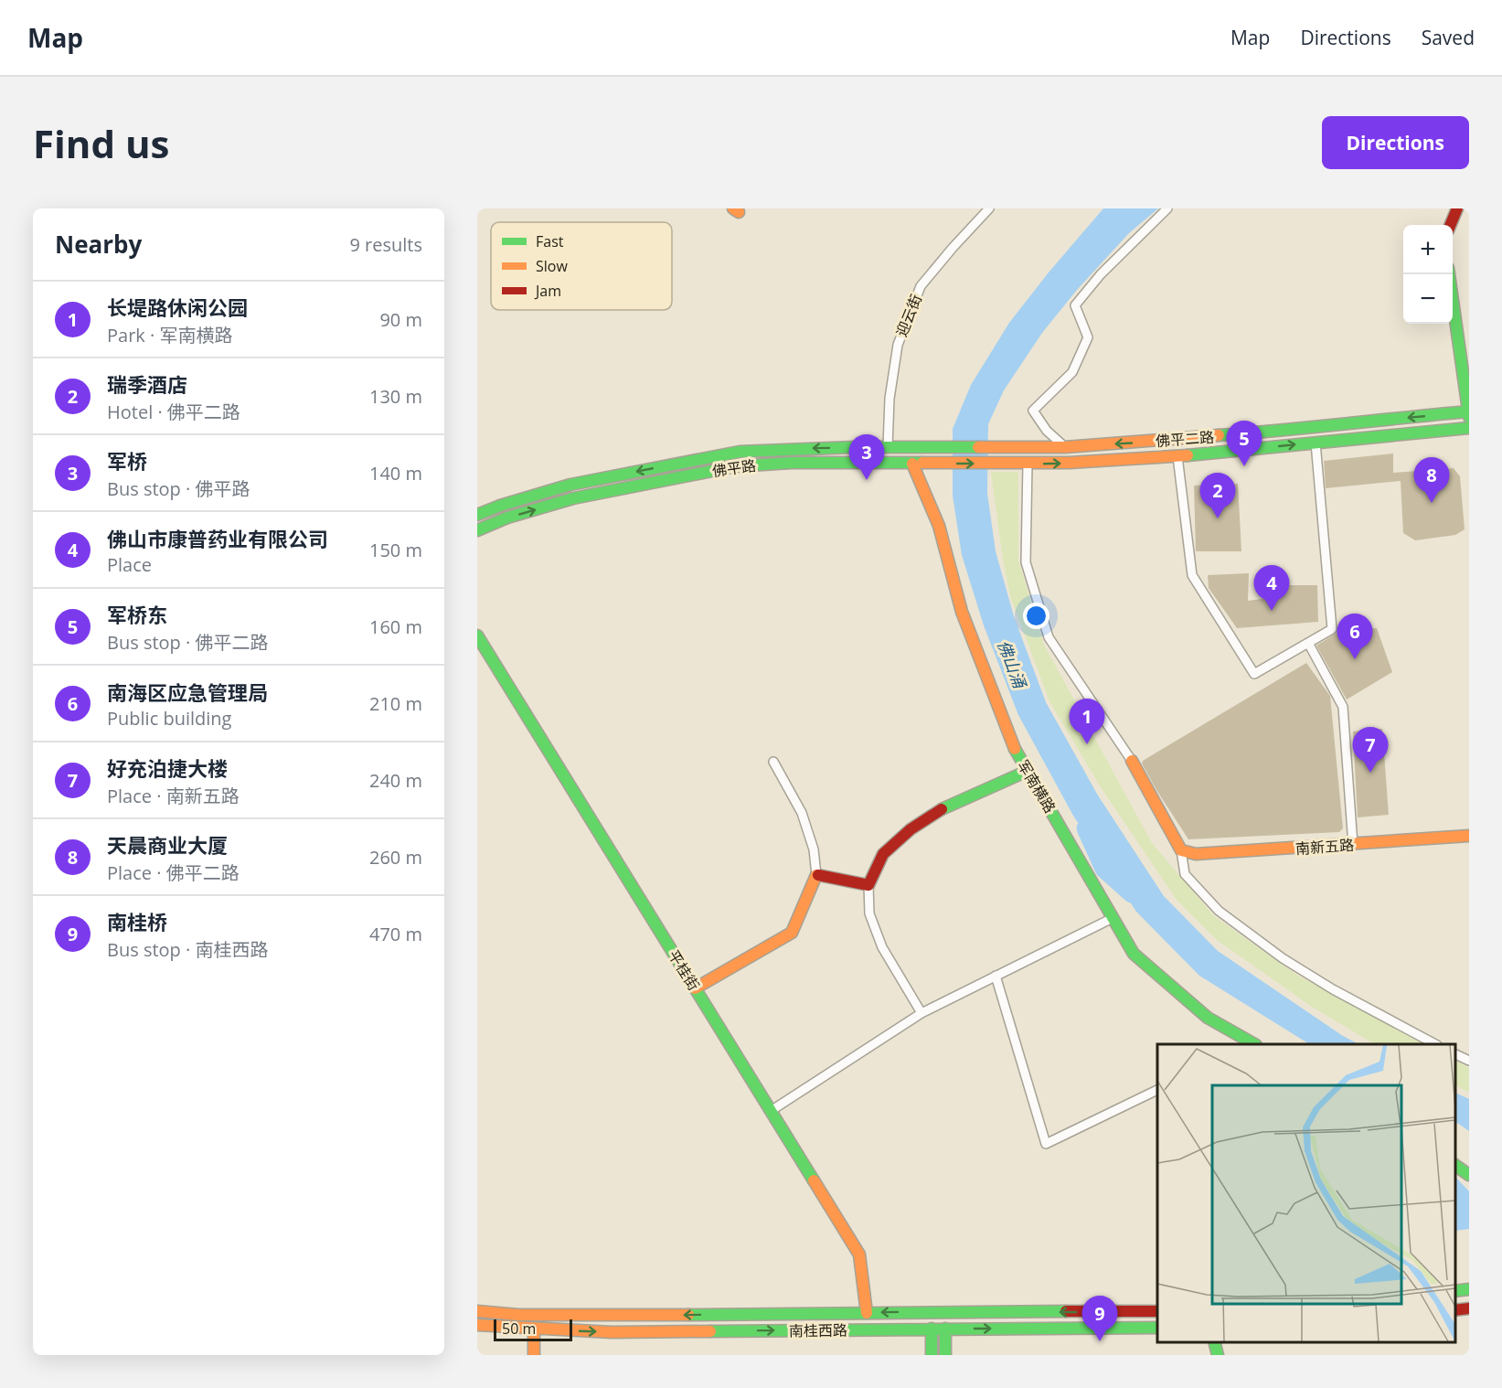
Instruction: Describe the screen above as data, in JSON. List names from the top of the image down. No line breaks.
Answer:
{"streets":{"main road":["佛平二路","佛平路","军南横路","南新五路","平桂街","南桂西路"],"street":["迎云街"]},"crossings":[["迎云街","佛平路"],["佛平二路","佛平路"],["佛平路","军南横路"],["平桂街","南桂西路"]],"water":["佛山涌"],"legend":["Fast","Slow","Jam"],"scale_bar":"50 m","page":{"header":"Map","nav":["Map","Directions","Saved"],"buttons":"Directions","title":"Find us","heading":["Nearby","9 results"],"map_buttons":["+","−"],"list":[{"mark":"1","name":"长堤路休闲公园","note":"Park · 军南横路","value":"90 m"},{"mark":"2","name":"瑞季酒店","note":"Hotel · 佛平二路","value":"130 m"},{"mark":"3","name":"军桥","note":"Bus stop · 佛平路","value":"140 m"},{"mark":"4","name":"佛山市康普药业有限公司","note":"Place","value":"150 m"},{"mark":"5","name":"军桥东","note":"Bus stop · 佛平二路","value":"160 m"},{"mark":"6","name":"南海区应急管理局","note":"Public building","value":"210 m"},{"mark":"7","name":"好充泊捷大楼","note":"Place · 南新五路","value":"240 m"},{"mark":"8","name":"天晨商业大厦","note":"Place · 佛平二路","value":"260 m"},{"mark":"9","name":"南桂桥","note":"Bus stop · 南桂西路","value":"470 m"}],"pins":["5","3","8","2","4","6","1","7","9"],"scale":"50 m"}}
